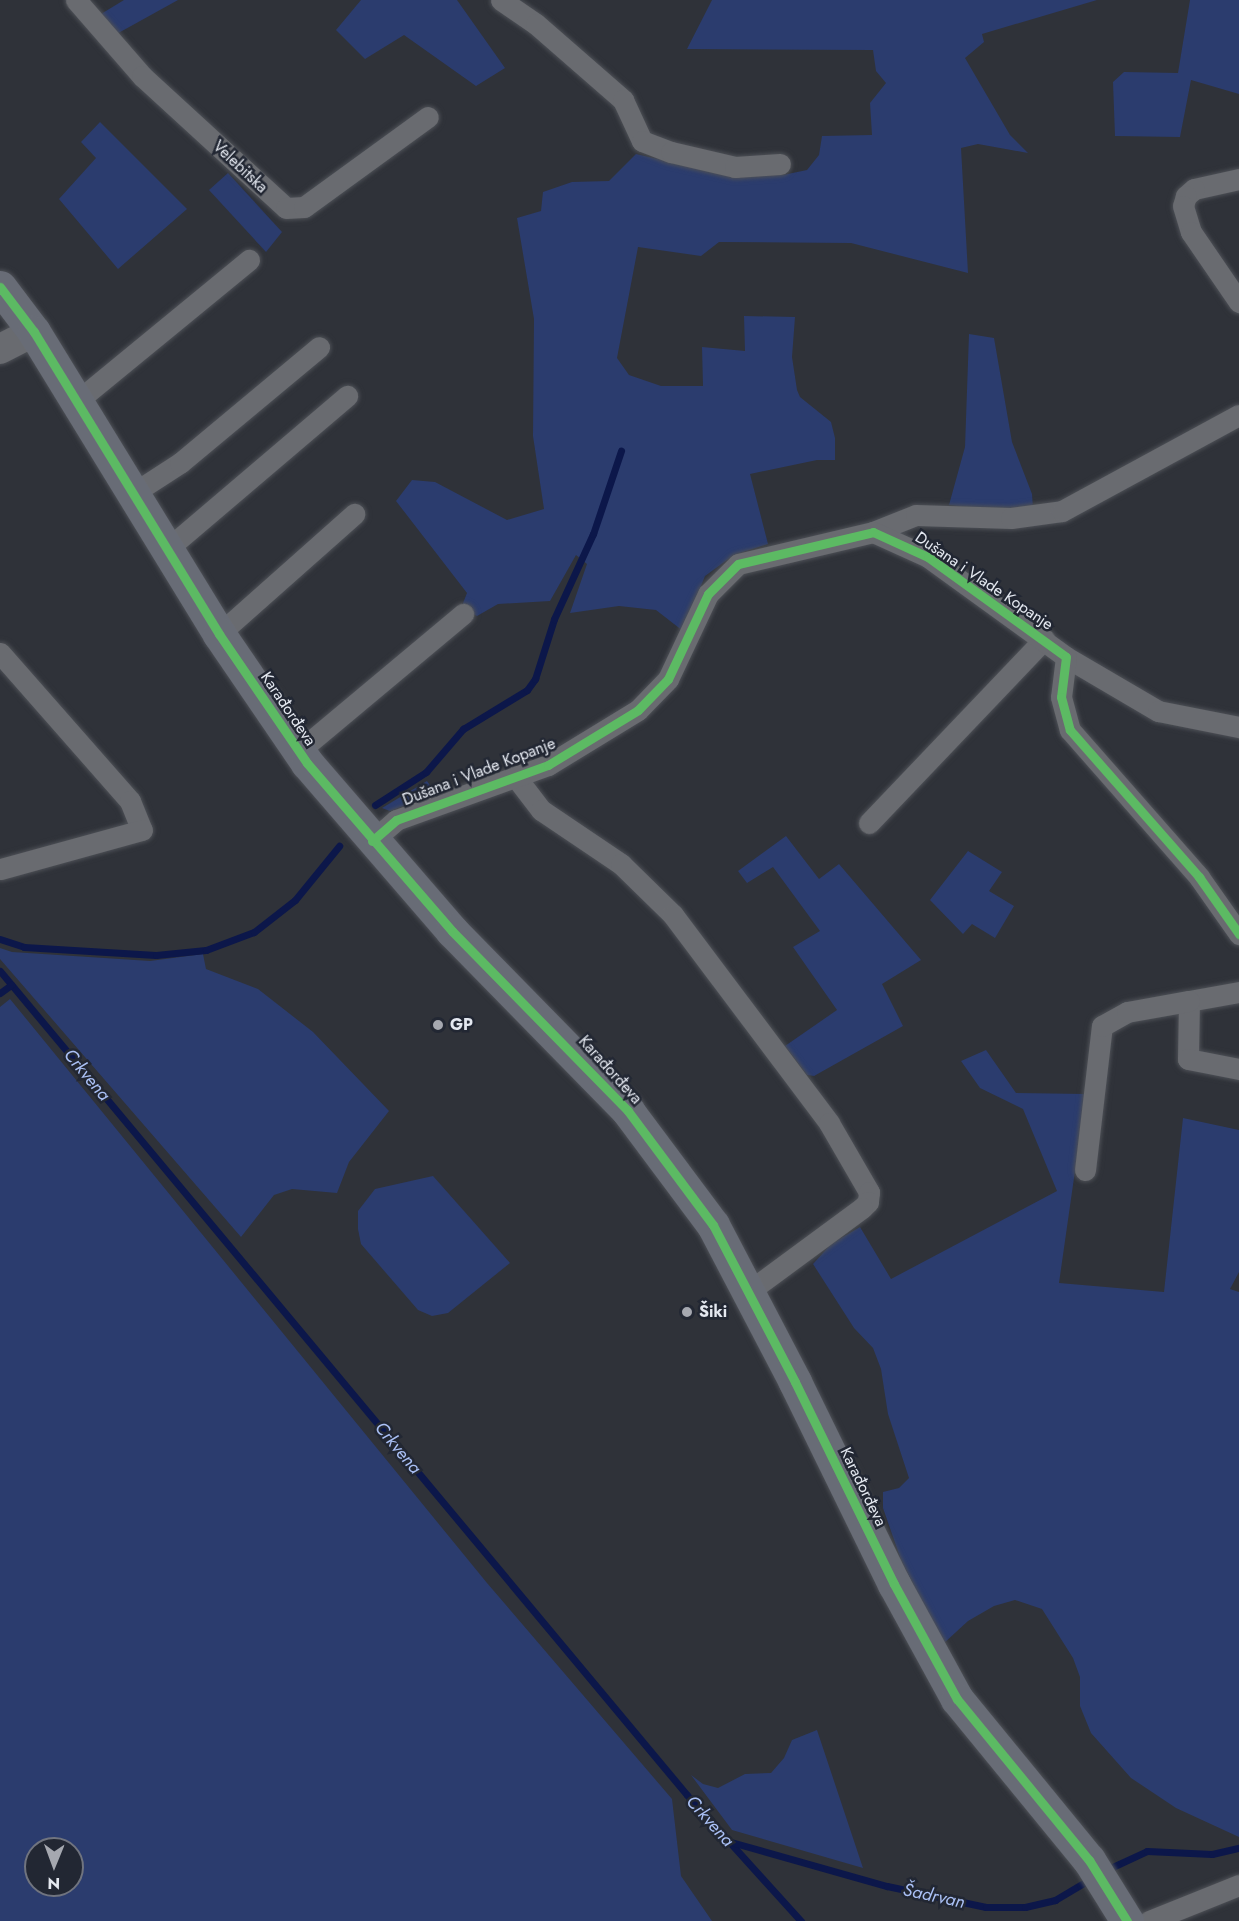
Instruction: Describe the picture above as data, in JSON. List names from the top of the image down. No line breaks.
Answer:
{"streets":{"main road":["Karađorđeva"],"street":["Velebitska","Dušana i Vlade Kopanje"]},"crossings":[["Dušana i Vlade Kopanje","Karađorđeva"]],"water":["Crkvena","Šadrvan"],"places":["GP","Šiki"],"north":"bottom"}
